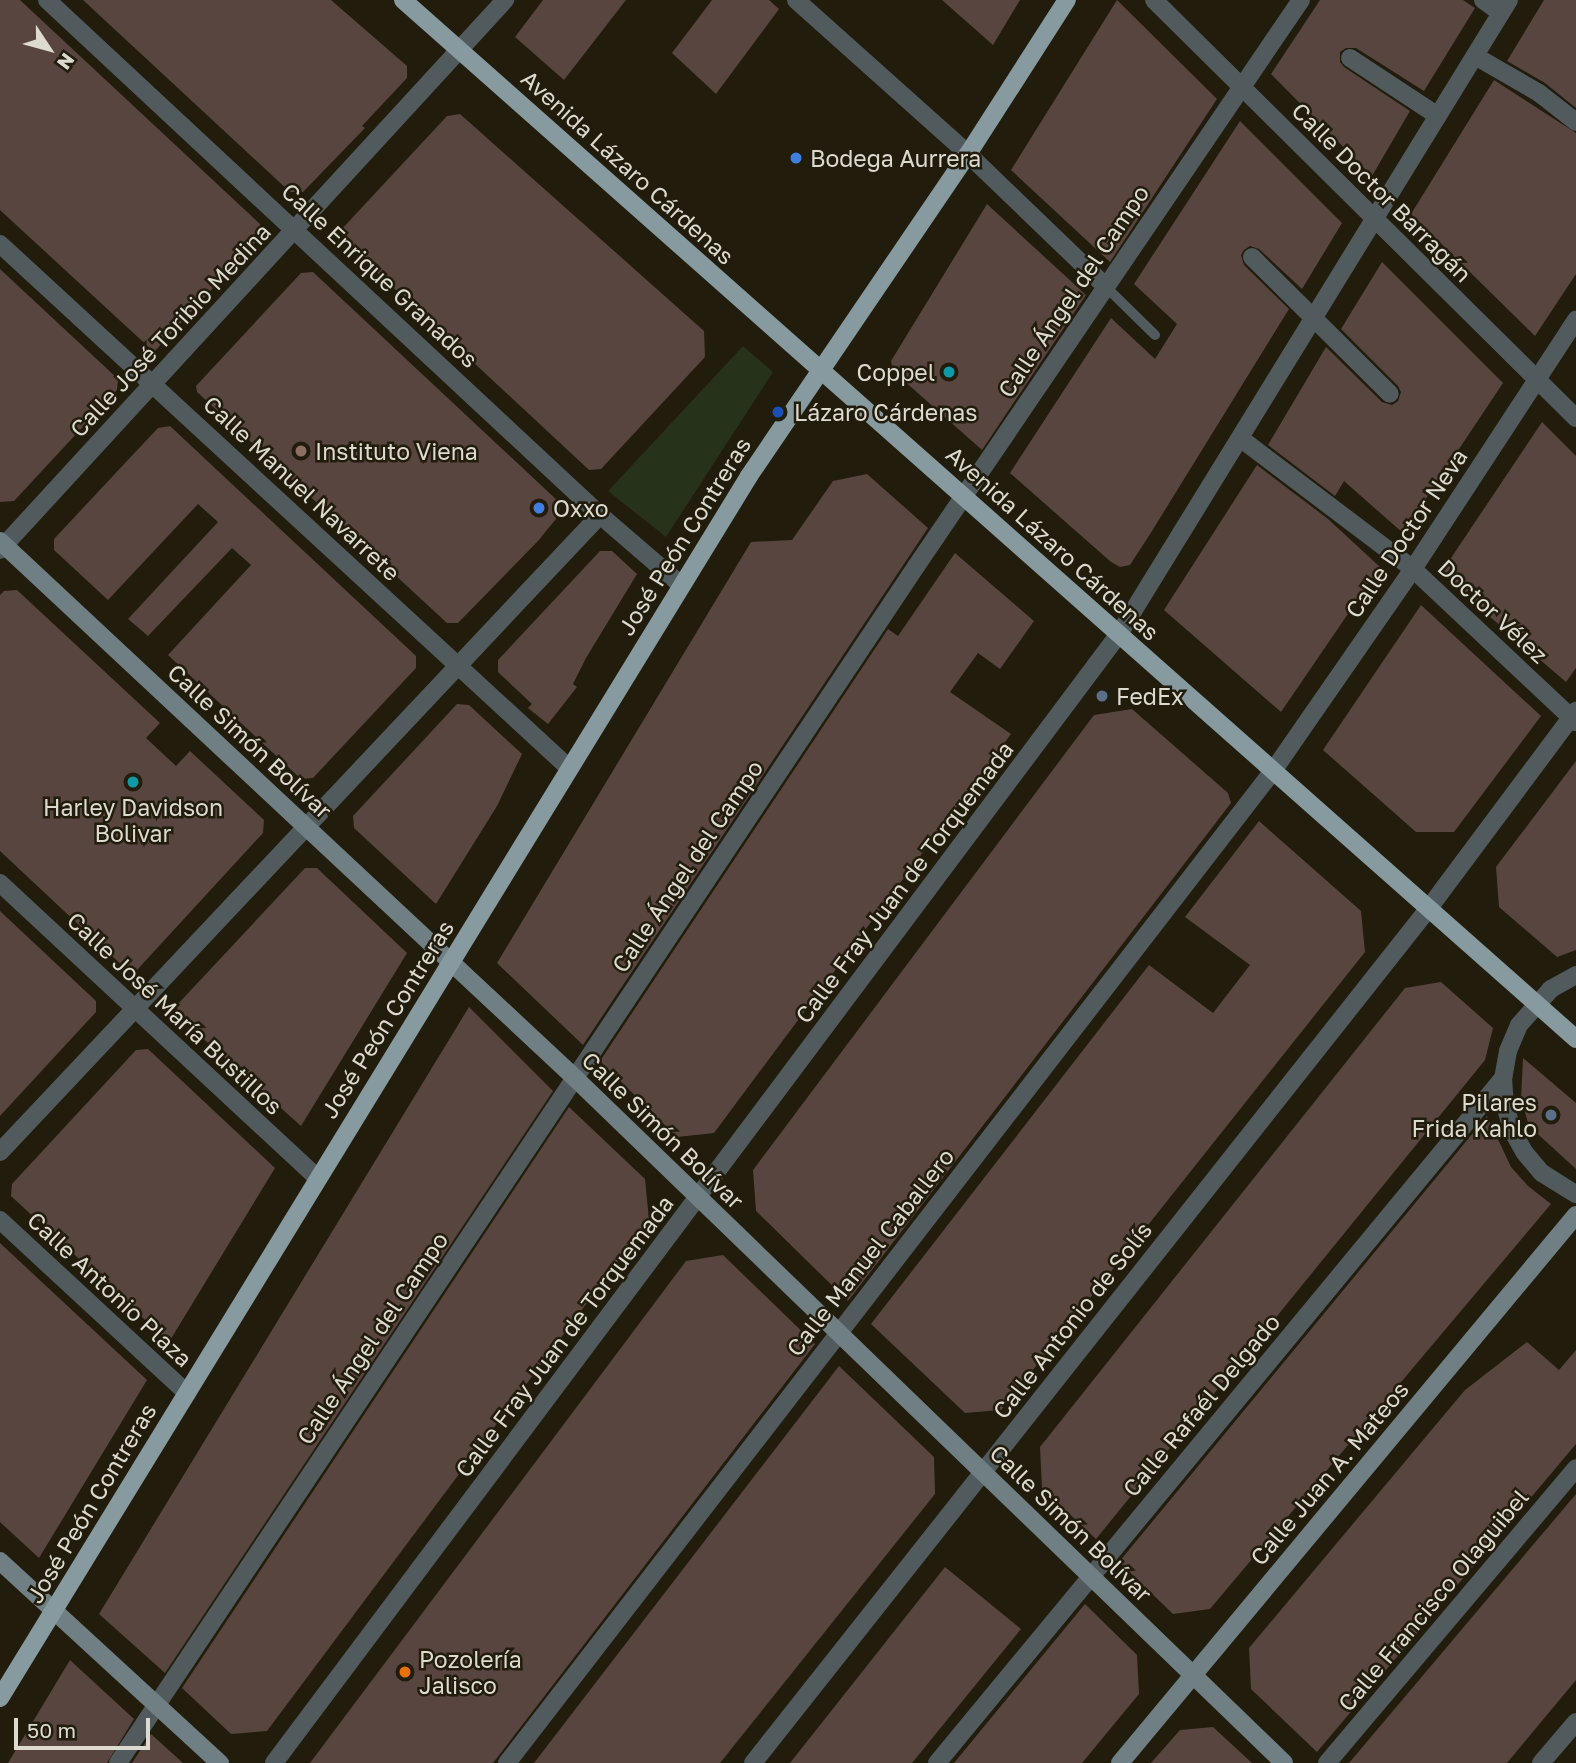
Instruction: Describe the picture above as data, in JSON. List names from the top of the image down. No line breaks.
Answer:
{"streets":{"main road":["Avenida Lázaro Cárdenas","José Peón Contreras"],"street":["Calle Doctor Barragán","Calle Enrique Granados","Calle Ángel del Campo","Calle José Toribio Medina","Calle Manuel Navarrete","Calle Doctor Neva","Doctor Vélez","Calle Simón Bolívar","Calle Fray Juan de Torquemada","Calle José María Bustillos","Calle Manuel Caballero","Calle Antonio Plaza","Calle Antonio de Solís","Calle Rafaél Delgado","Calle Juan A. Mateos","Calle Francisco Olaguibel"]},"crossings":[["Avenida Lázaro Cárdenas","Calle Ángel del Campo"],["Avenida Lázaro Cárdenas","Calle José Toribio Medina"],["Avenida Lázaro Cárdenas","Calle Doctor Neva"],["Avenida Lázaro Cárdenas","José Peón Contreras"],["Avenida Lázaro Cárdenas","Calle Fray Juan de Torquemada"],["Avenida Lázaro Cárdenas","Calle Manuel Caballero"],["Avenida Lázaro Cárdenas","Calle Antonio de Solís"],["Calle Doctor Barragán","Calle Ángel del Campo"],["Calle Doctor Barragán","Calle Doctor Neva"],["Calle Doctor Barragán","Calle Fray Juan de Torquemada"],["Calle Enrique Granados","Calle José Toribio Medina"],["Calle Enrique Granados","José Peón Contreras"],["Calle Ángel del Campo","Calle Simón Bolívar"],["Calle José Toribio Medina","Calle Manuel Navarrete"],["Calle José Toribio Medina","Calle Simón Bolívar"],["Calle Manuel Navarrete","José Peón Contreras"],["Calle Doctor Neva","Doctor Vélez"],["Calle Doctor Neva","Calle Manuel Caballero"],["José Peón Contreras","Calle Simón Bolívar"],["José Peón Contreras","Calle José María Bustillos"],["José Peón Contreras","Calle Antonio Plaza"],["Doctor Vélez","Calle Fray Juan de Torquemada"],["Doctor Vélez","Calle Antonio de Solís"],["Calle Simón Bolívar","Calle Fray Juan de Torquemada"],["Calle Simón Bolívar","Calle Manuel Caballero"],["Calle Simón Bolívar","Calle Antonio de Solís"],["Calle Simón Bolívar","Calle Rafaél Delgado"],["Calle Simón Bolívar","Calle Juan A. Mateos"]],"places":["Bodega Aurrera","Coppel","Lázaro Cárdenas","Instituto Viena","Oxxo","FedEx","Harley Davidson Bolivar","Pilares Frida Kahlo","Pozolería Jalisco"],"scale_bar":"50 m","north":"bottom right"}
